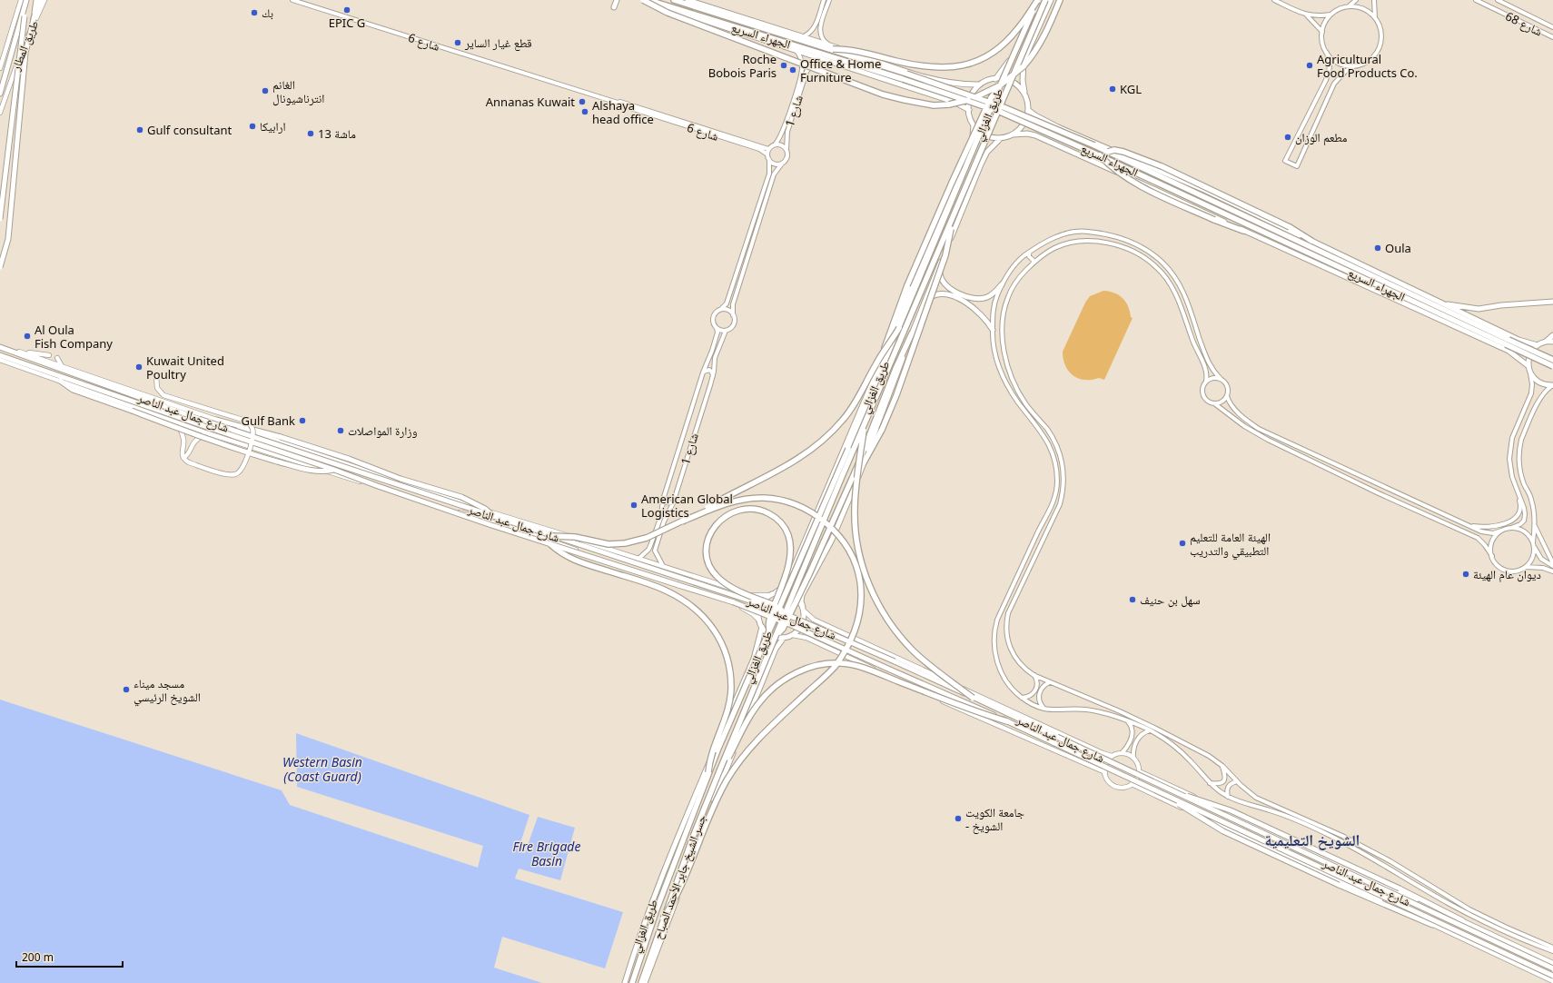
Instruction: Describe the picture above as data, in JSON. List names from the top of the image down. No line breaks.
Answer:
{"streets":{"highway":["الجهراء السريع","طريق الغزالي","جسر الشيخ جابر الأحمد الصباح"],"main road":["طريق المطار","شارع جمال عبد الناصر"],"street":["شارع 68","شارع 6","شارع 1"]},"crossings":[["الجهراء السريع","شارع 1"],["الجهراء السريع","طريق الغزالي"],["شارع 6","شارع 1"],["شارع 1","شارع جمال عبد الناصر"],["طريق الغزالي","شارع جمال عبد الناصر"],["طريق الغزالي","جسر الشيخ جابر الأحمد الصباح"]],"districts":["الشويخ التعليمية"],"water":["Western Basin (Coast Guard)","Fire Brigade Basin"],"places":["EPIC G","بك","قطع غيار الساير","Roche Bobois Paris","Agricultural Food Products Co.","Office & Home Furniture","KGL","الغانم انترناشيونال","Annanas Kuwait","Alshaya head office","ارابيكا","Gulf consultant","ماشة 13","مطعم الوزان","Oula","Al Oula Fish Company","Kuwait United Poultry","Gulf Bank","وزارة المواصلات","American Global Logistics","الهيئة العامة للتعليم التطبيقي والتدريب","ديوان عام الهيئة","سهل بن حنيف","مسجد ميناء الشويخ الرئيسي","جامعة الكويت - الشويخ"],"scale_bar":"200 m"}
